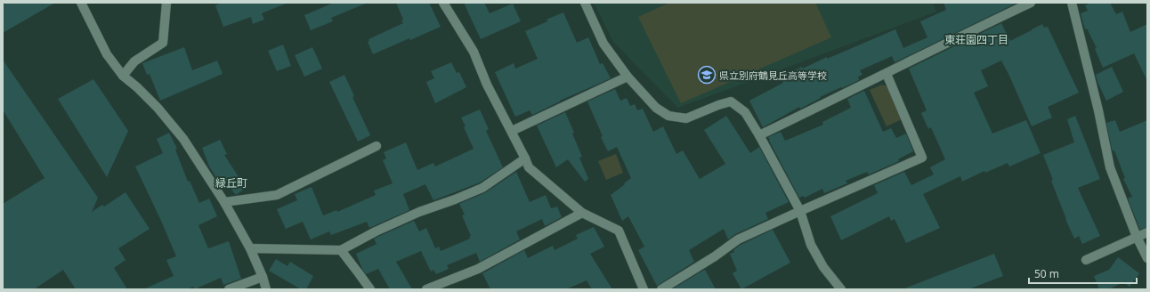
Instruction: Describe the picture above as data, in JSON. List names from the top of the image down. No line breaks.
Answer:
{"districts":["東荘園四丁目","緑丘町"],"places":{"school or university":["県立別府鶴見丘高等学校"]},"scale_bar":"50 m"}
